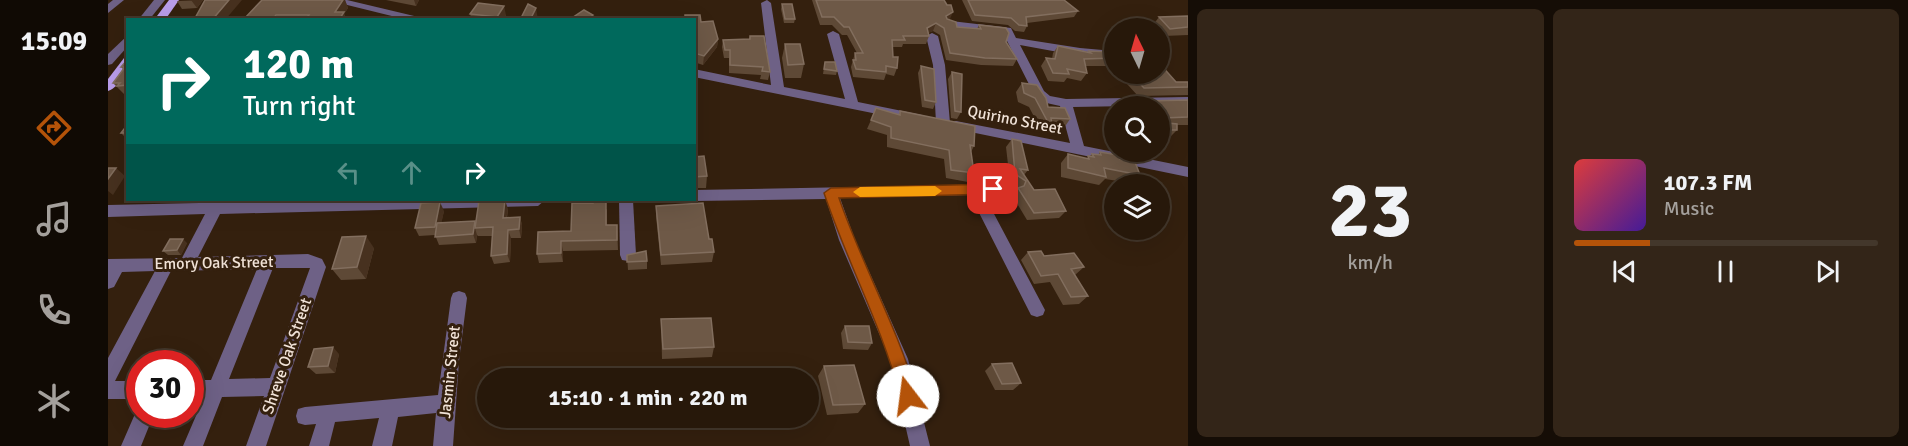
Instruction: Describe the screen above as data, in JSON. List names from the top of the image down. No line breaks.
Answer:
{"streets":{"street":["Quirino Street","Emory Oak Street","Shreve Oak Street","Jasmin Street"]},"crossings":[["Emory Oak Street","Shreve Oak Street"]],"north":"top","page":{"tabs":"15:09","tile":["23","km/h"],"turn":["120 m","Turn right"],"song":["107.3 FM","Music"],"limit":"30","trip":"15:10 · 1 min · 220 m"}}
